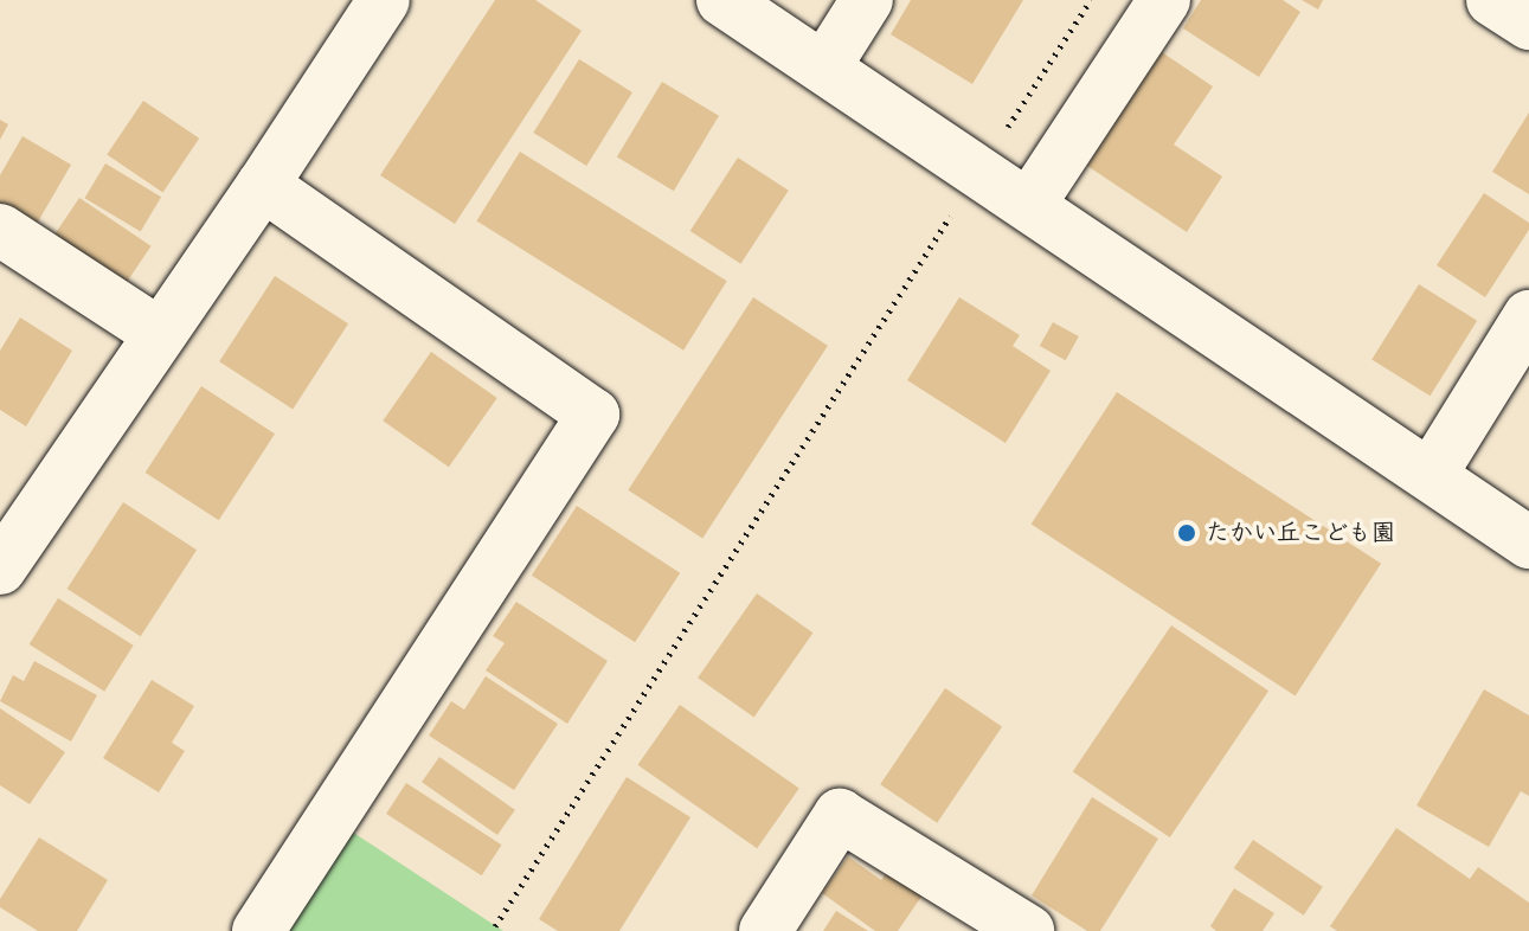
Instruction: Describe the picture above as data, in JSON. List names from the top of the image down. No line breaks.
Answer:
{"places":["たかい丘こども園"]}
